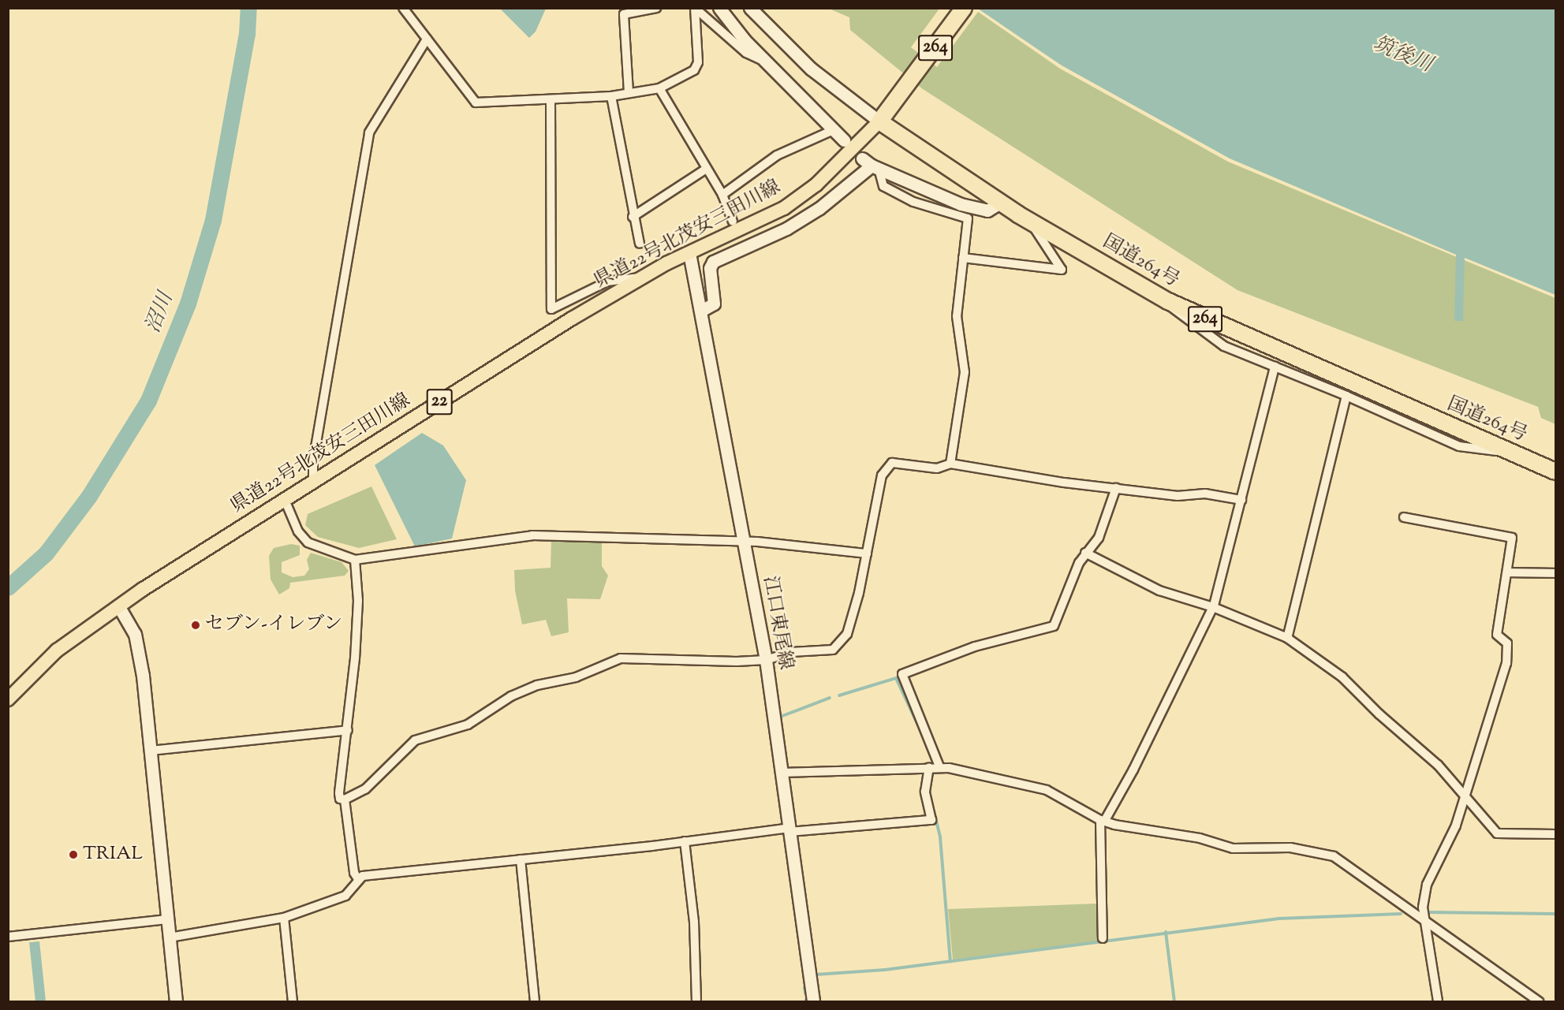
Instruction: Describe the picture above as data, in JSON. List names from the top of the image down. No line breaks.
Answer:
{"streets":{"highway":["264","国道264号"],"main road":["県道22号北茂安三田川線","22"],"street":["江口東尾線"]},"crossings":[["264","県道22号北茂安三田川線"],["264","国道264号"],["県道22号北茂安三田川線","国道264号"],["県道22号北茂安三田川線","江口東尾線"]],"water":["筑後川","沼川"],"places":["セブン-イレブン","TRIAL"]}
